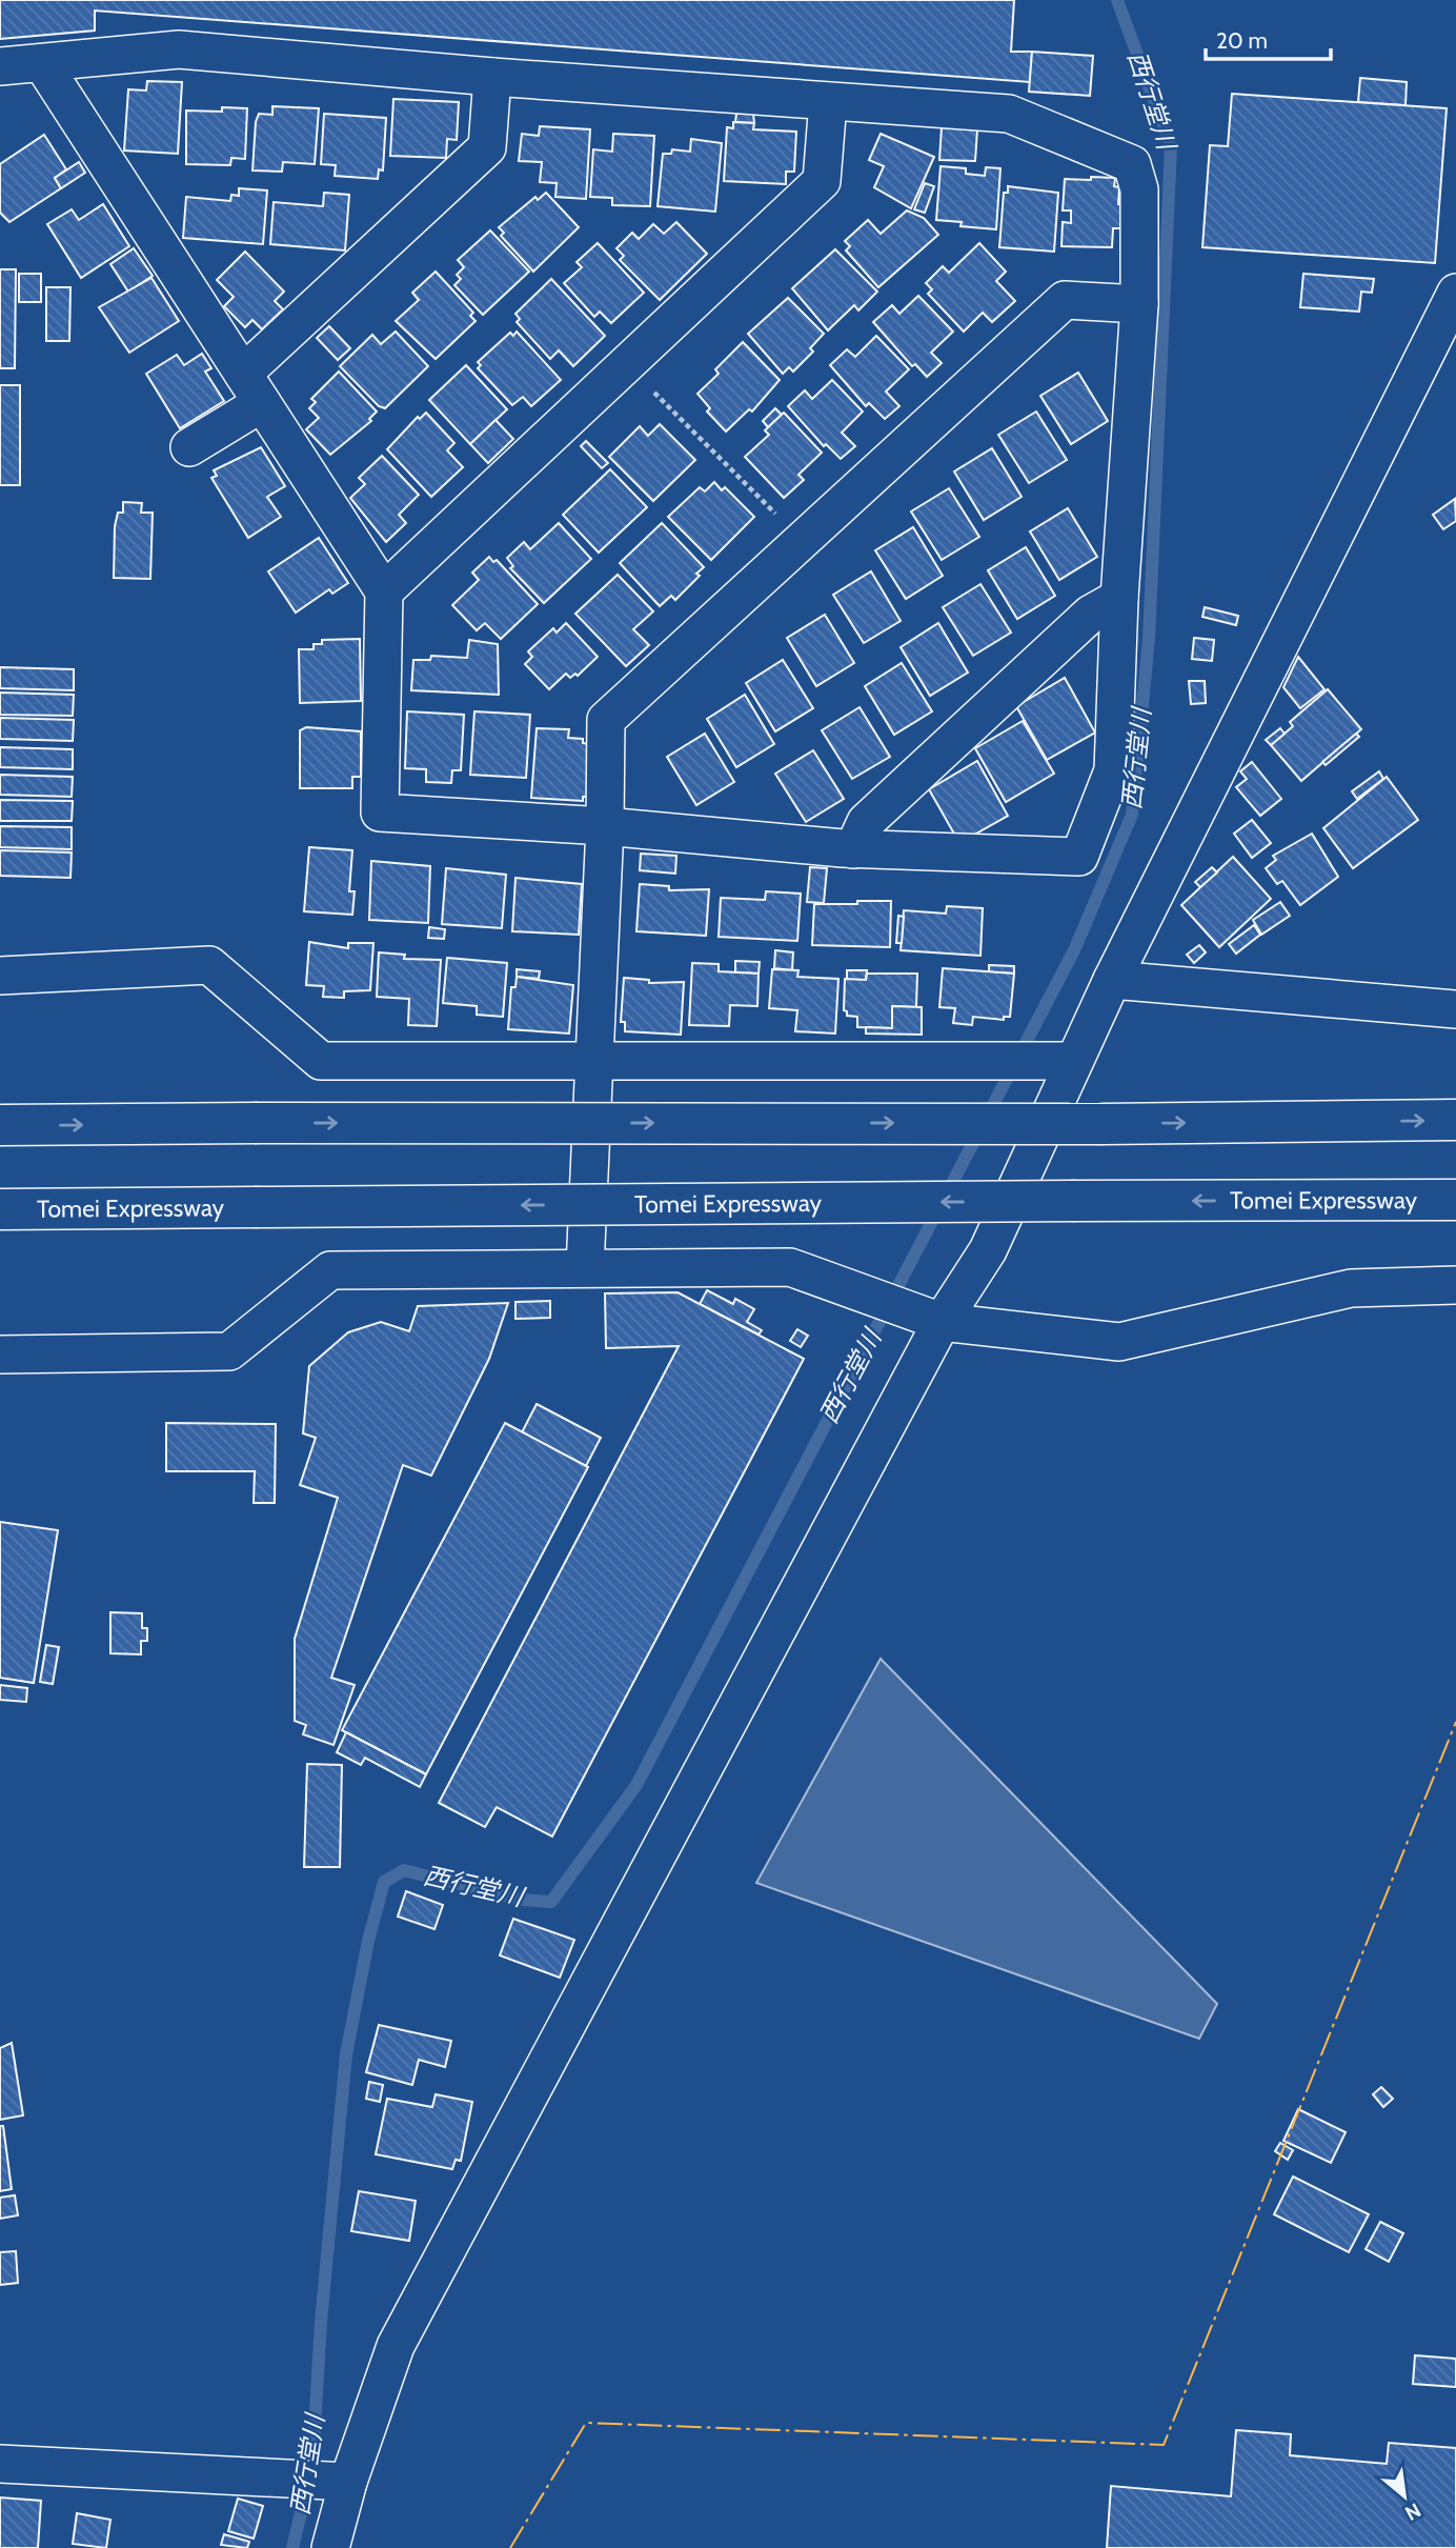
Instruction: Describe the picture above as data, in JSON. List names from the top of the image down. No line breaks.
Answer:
{"streets":{"highway":["Tomei Expressway"]},"water":["西行堂川"],"scale_bar":"20 m","north":"bottom right"}
